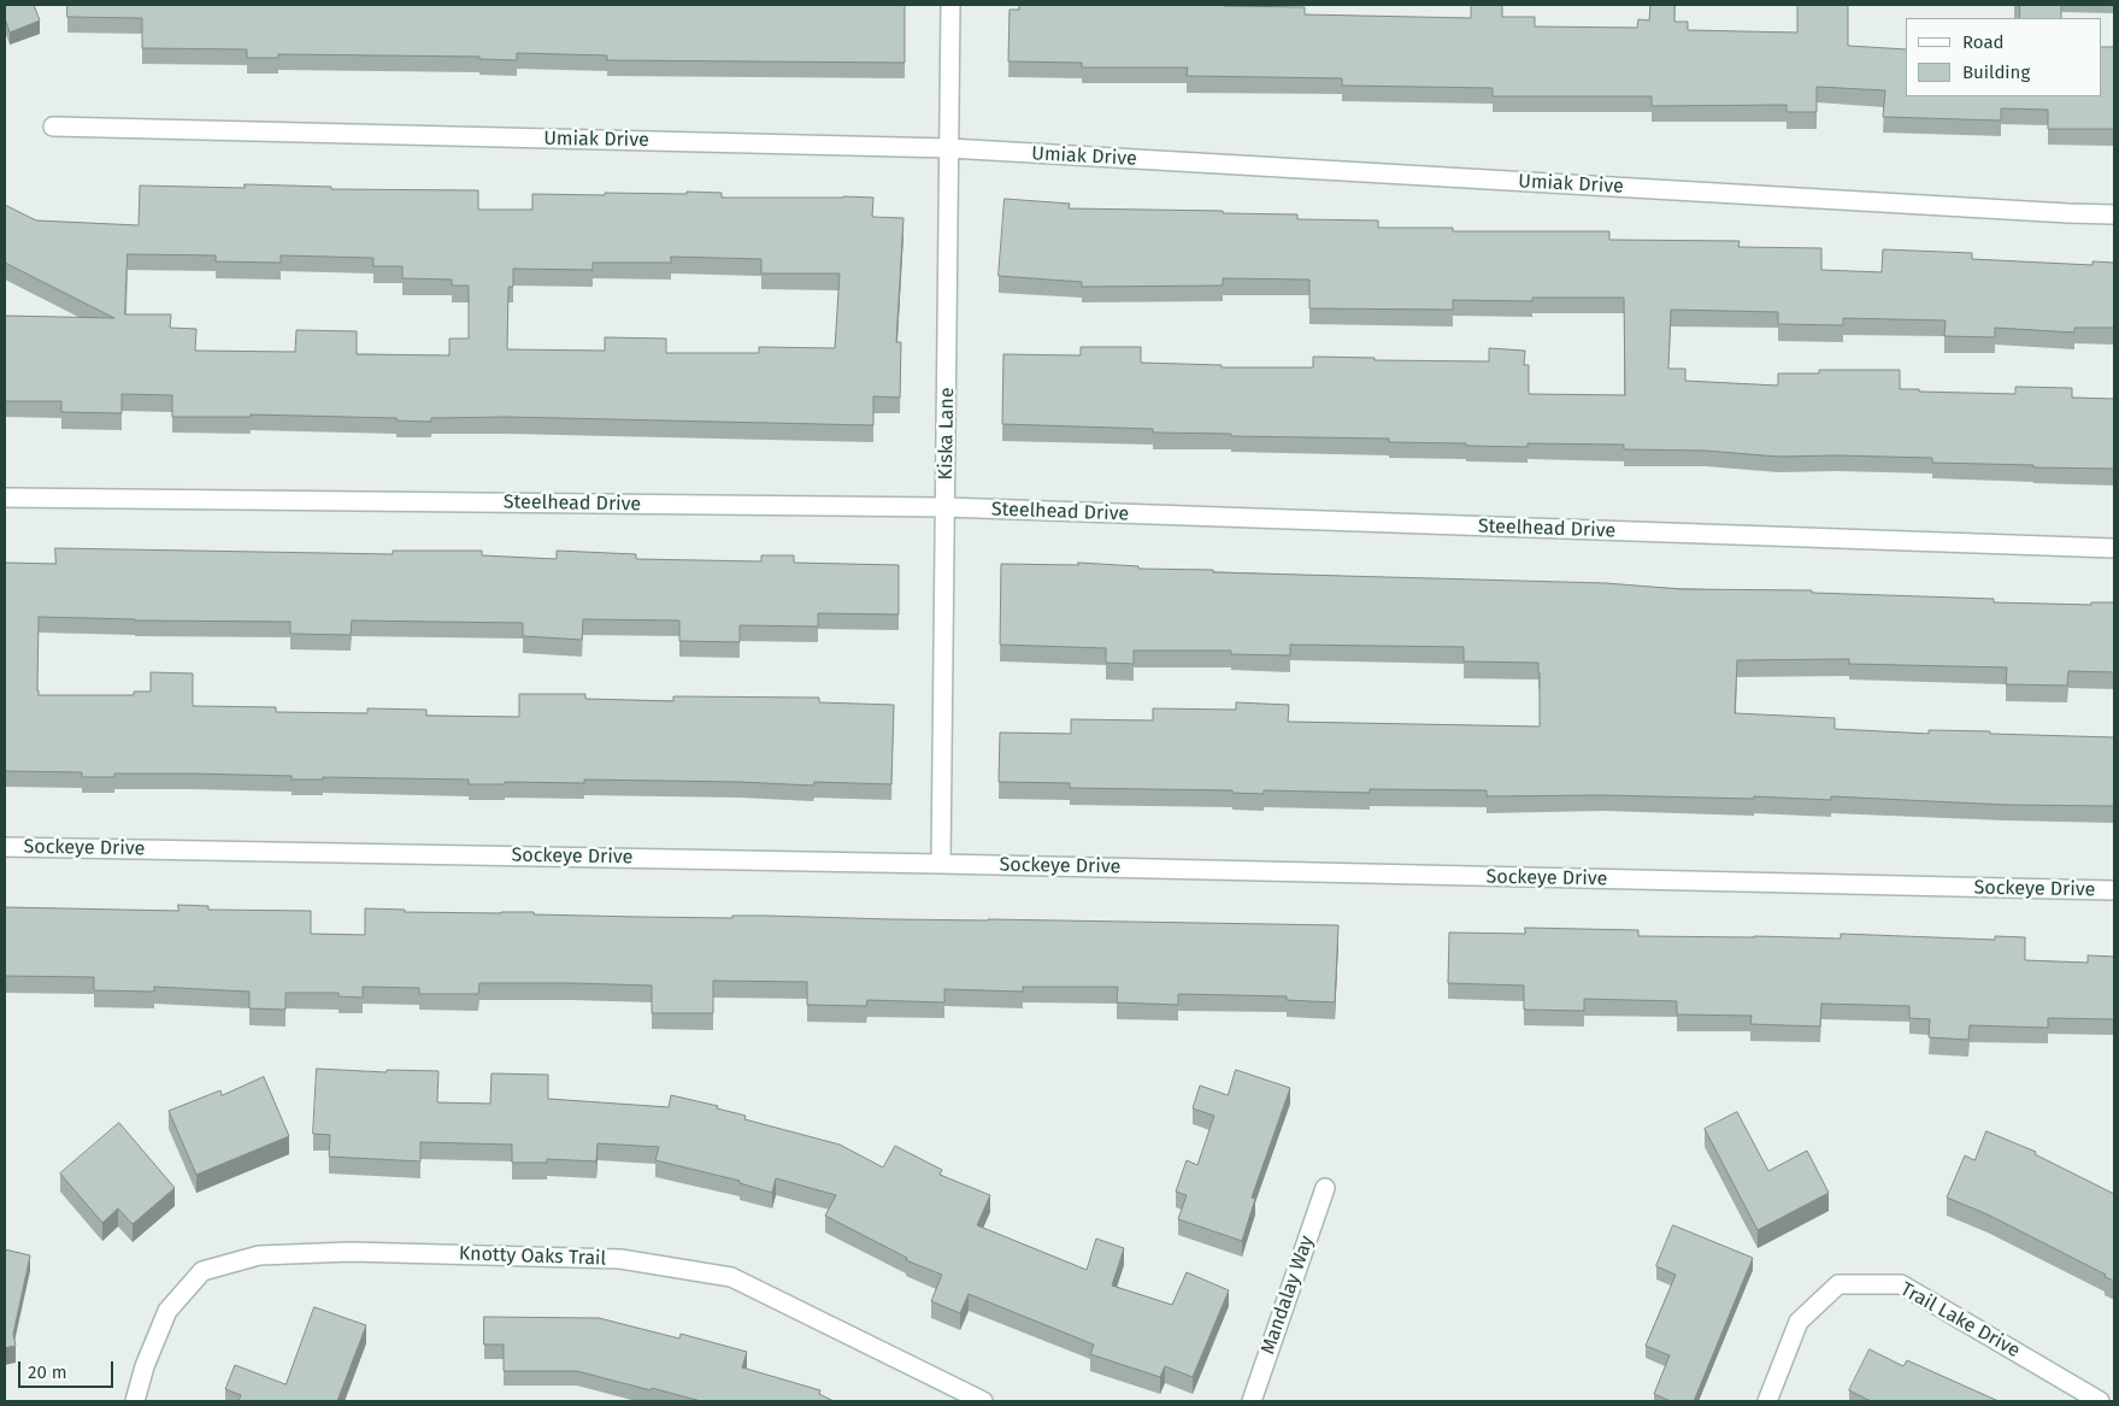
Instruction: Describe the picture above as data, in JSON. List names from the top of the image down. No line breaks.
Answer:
{"streets":{"street":["Umiak Drive","Kiska Lane","Steelhead Drive","Sockeye Drive","Knotty Oaks Trail","Mandalay Way","Trail Lake Drive"]},"crossings":[["Umiak Drive","Kiska Lane"],["Kiska Lane","Steelhead Drive"],["Kiska Lane","Sockeye Drive"]],"legend":["Road","Building"],"scale_bar":"20 m"}
